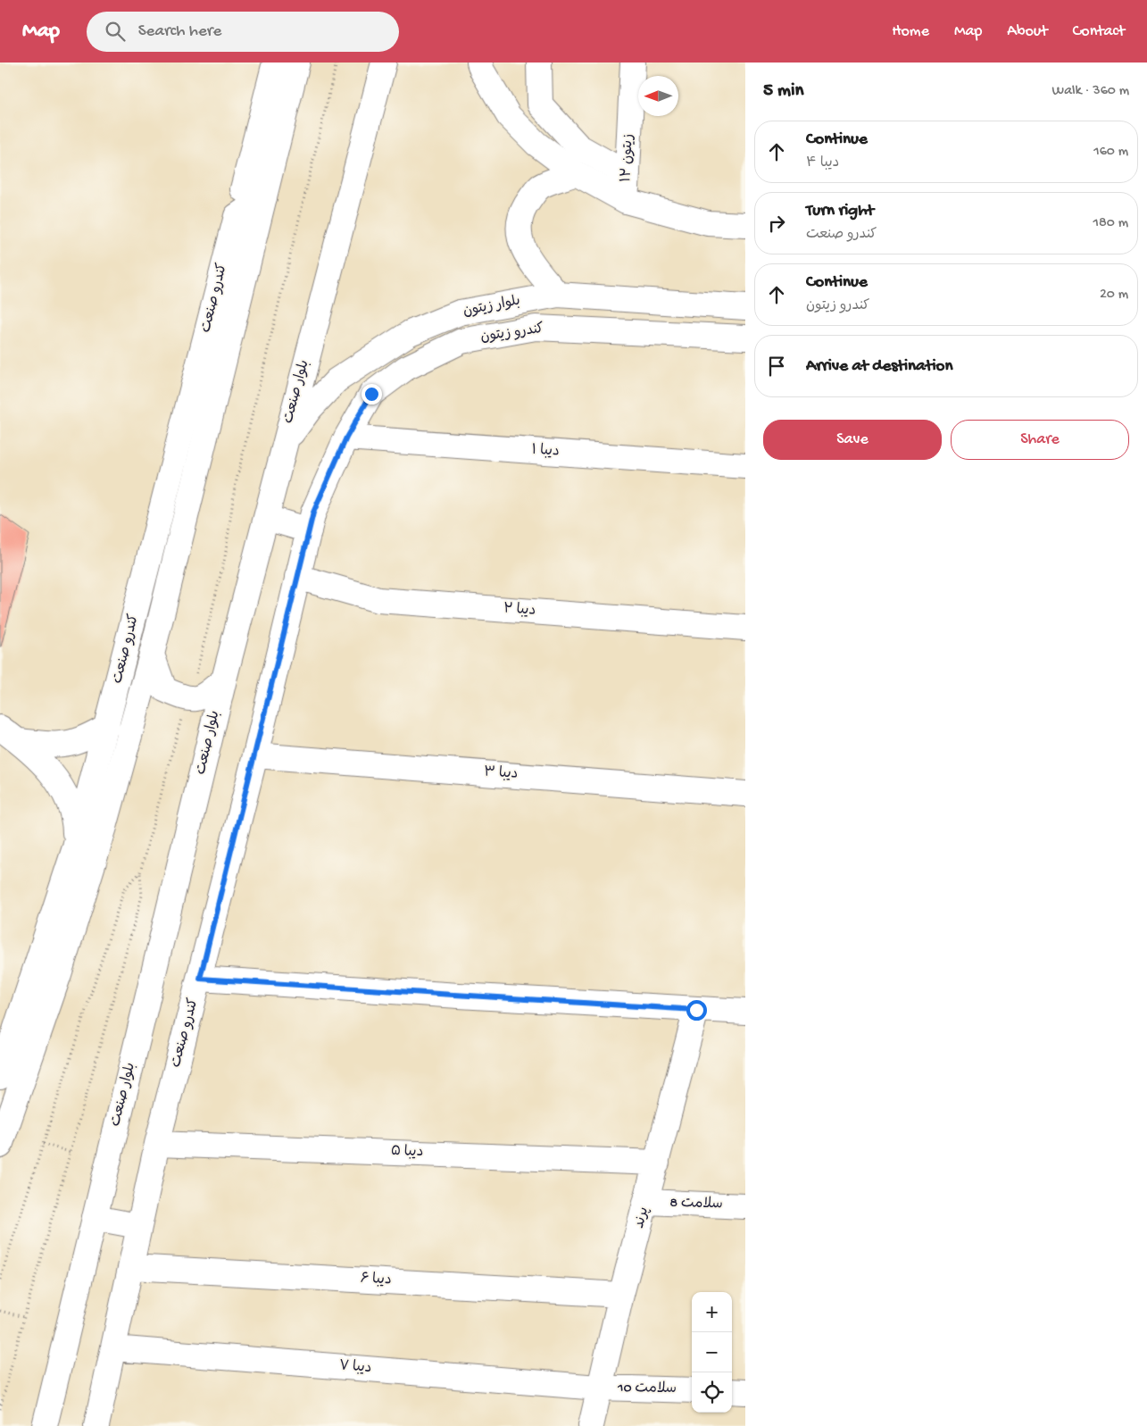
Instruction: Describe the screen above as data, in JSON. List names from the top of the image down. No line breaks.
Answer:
{"streets":{"street":["زیتون ۱۲","کندرو صنعت","بلوار زیتون","کندرو زیتون","بلوار صنعت","دیبا ۱","دیبا ۲","دیبا ۳","دیبا ۵","سلامت 8","پرند","دیبا ۶","دیبا ۷","سلامت 10"]},"crossings":[["کندرو صنعت","کندرو زیتون"],["کندرو صنعت","دیبا ۱"],["کندرو صنعت","دیبا ۲"],["کندرو صنعت","دیبا ۳"],["کندرو صنعت","دیبا ۵"],["کندرو صنعت","دیبا ۶"],["کندرو صنعت","دیبا ۷"],["بلوار زیتون","بلوار صنعت"],["کندرو زیتون","دیبا ۱"],["دیبا ۵","پرند"],["سلامت 8","پرند"],["پرند","دیبا ۶"],["پرند","دیبا ۷"],["پرند","سلامت 10"],["دیبا ۷","سلامت 10"]],"north":"left","page":{"header":"Map","search":"Search here","nav":["Home","Map","About","Contact"],"heading":["5 min","Walk · 360 m"],"list":[["Continue","دیبا ۴","160 m"],["Turn right","کندرو صنعت","180 m"],["Continue","کندرو زیتون","20 m"],"Arrive at destination"],"buttons":["Save","Share"],"map_buttons":["+","−"]}}
